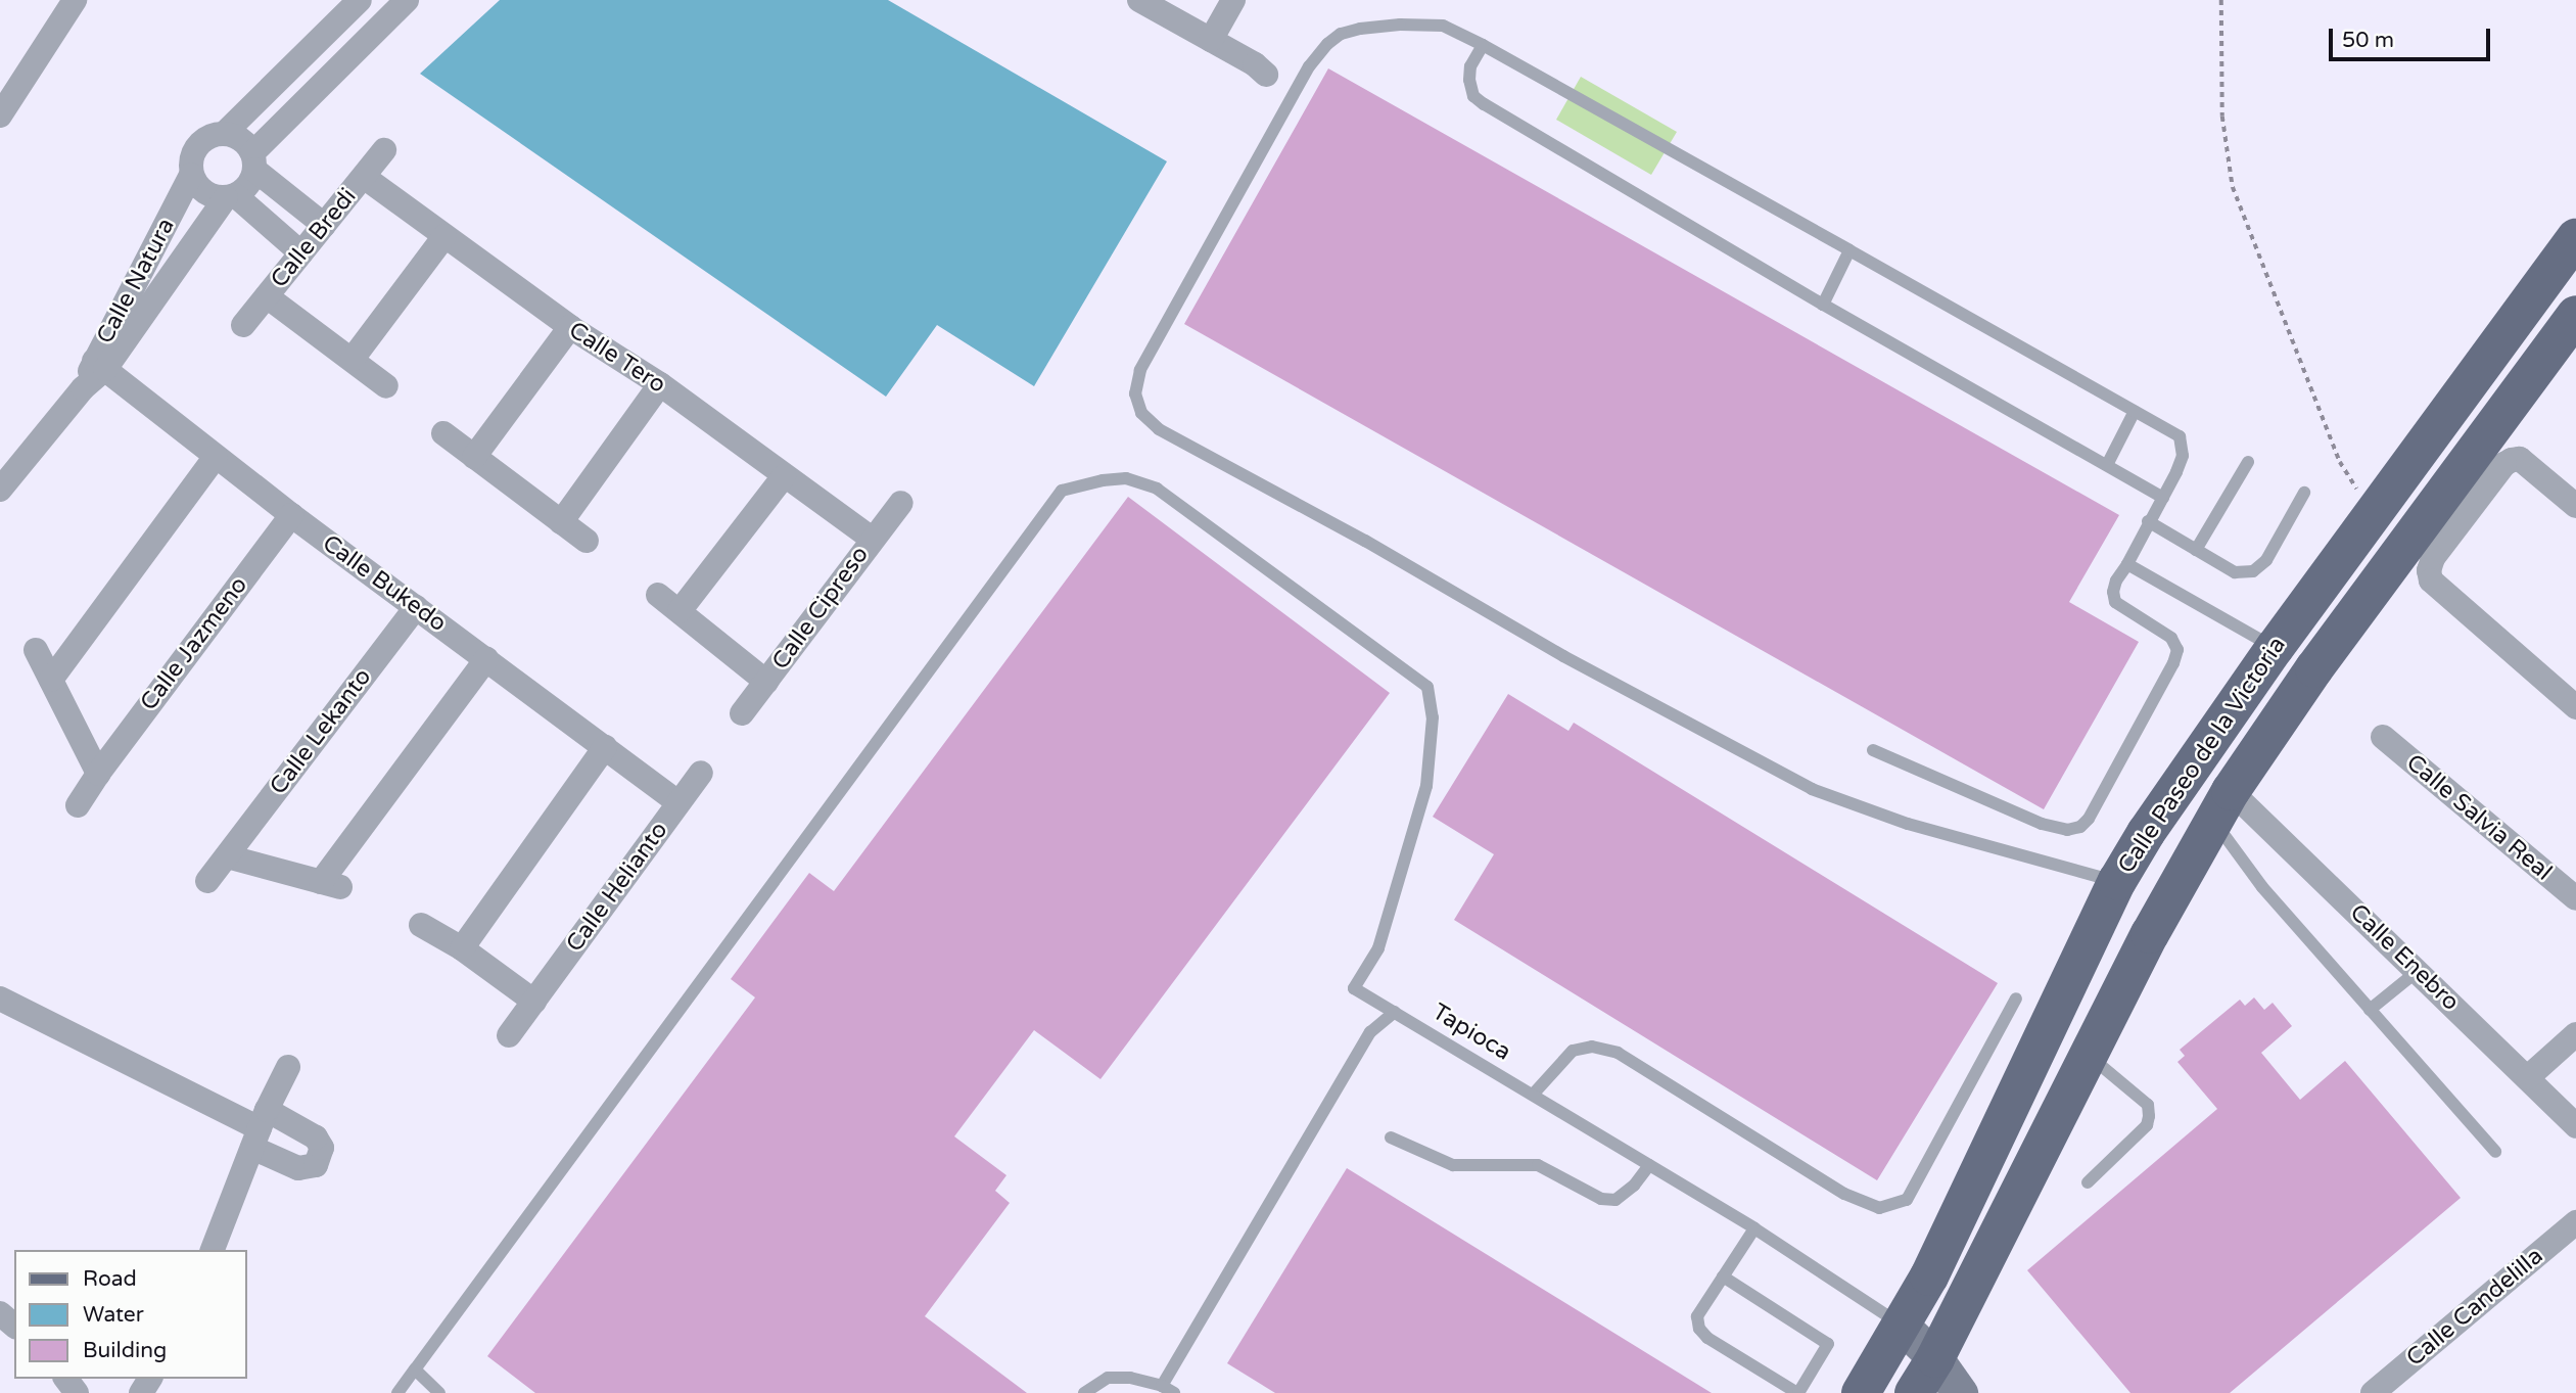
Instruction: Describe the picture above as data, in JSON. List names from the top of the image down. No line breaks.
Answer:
{"streets":{"main road":["Calle Paseo de la Victoria"],"street":["Calle Bredi","Calle Natura","Calle Tero","Calle Bukedo","Calle Cipreso","Calle Jazmeno","Calle Lekanto","Calle Salvia Real","Calle Helianto","Calle Enebro","Calle Candelilla"],"lane":["Tapioca"]},"crossings":[["Calle Bredi","Calle Tero"],["Calle Natura","Calle Bukedo"],["Calle Tero","Calle Cipreso"],["Calle Bukedo","Calle Jazmeno"],["Calle Bukedo","Calle Lekanto"],["Calle Bukedo","Calle Helianto"],["Calle Paseo de la Victoria","Calle Enebro"],["Calle Paseo de la Victoria","Tapioca"]],"legend":["Road","Water","Building"],"scale_bar":"50 m"}
